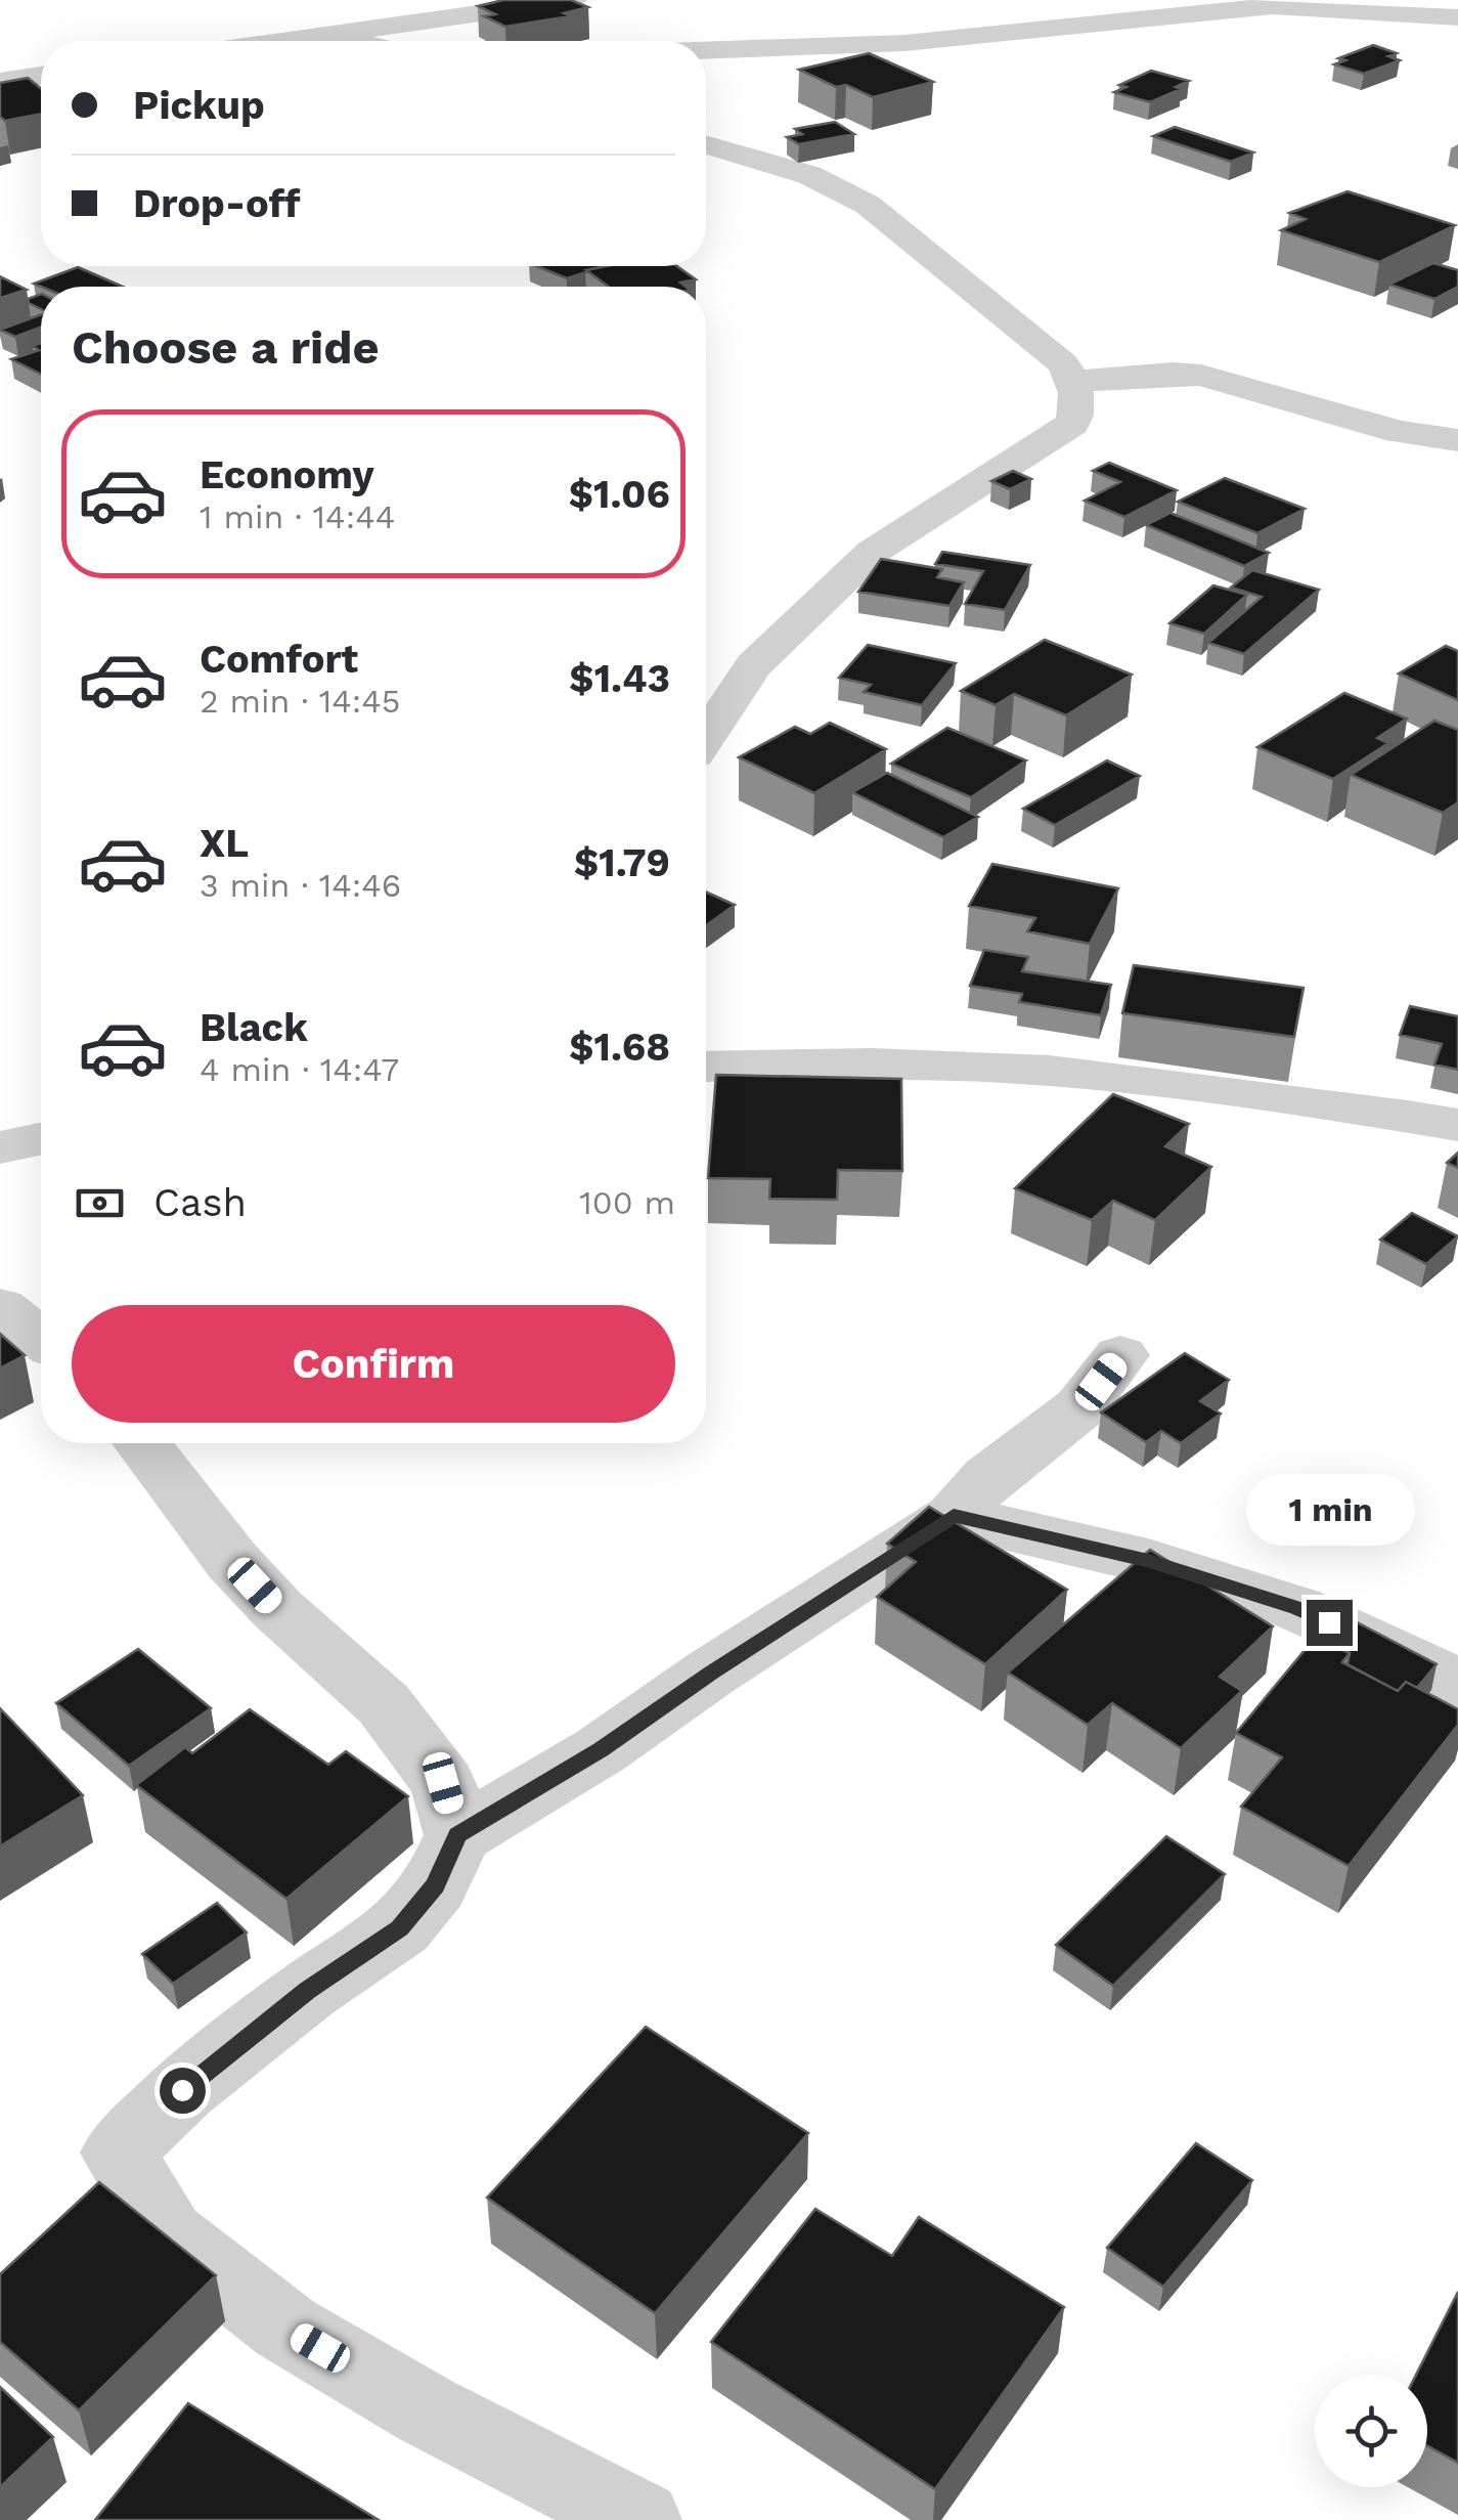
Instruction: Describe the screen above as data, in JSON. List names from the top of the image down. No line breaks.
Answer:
{"page":{"banner":["Pickup","Drop-off"],"heading":"Choose a ride","list":[{"name":"Economy","note":"1 min · 14:44","value":"$1.06"},{"name":"Comfort","note":"2 min · 14:45","value":"$1.43"},{"name":"XL","note":"3 min · 14:46","value":"$1.79"},{"name":"Black","note":"4 min · 14:47","value":"$1.68"}],"pay":["Cash","100 m"],"buttons":"Confirm","bubble":"1 min"}}
